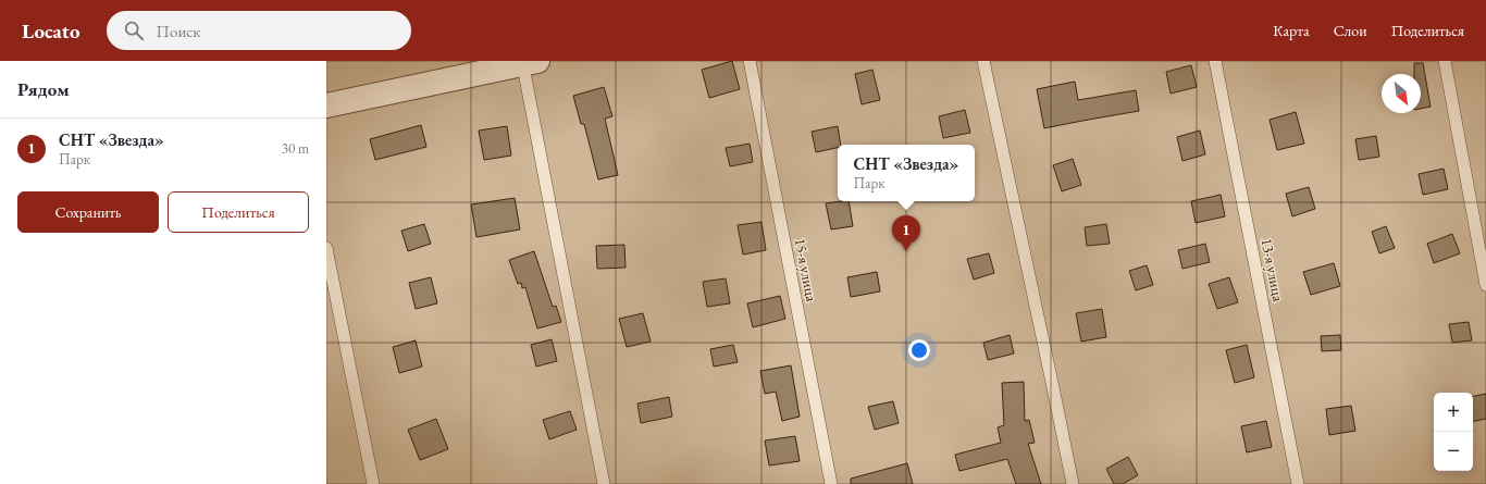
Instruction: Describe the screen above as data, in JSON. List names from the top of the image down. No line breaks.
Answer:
{"streets":{"lane":["15-я улица","13-я улица"]},"north":"bottom right","page":{"header":"Locato","search":"Поиск","nav":["Карта","Слои","Поделиться"],"heading":"Рядом","list":[{"mark":"1","name":"СНТ «Звезда»","note":"Парк","value":"30 m"}],"popup":["СНТ «Звезда»","Парк"],"buttons":["Сохранить","Поделиться"],"pins":"1","map_buttons":["+","−"]}}
